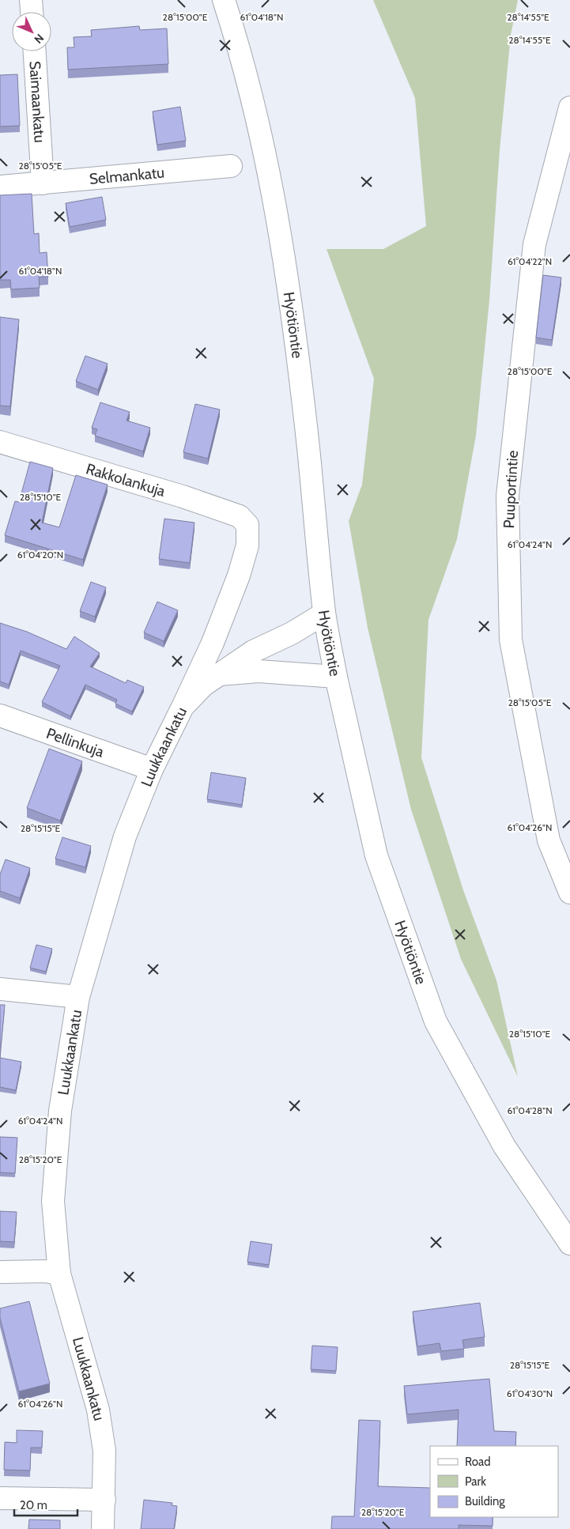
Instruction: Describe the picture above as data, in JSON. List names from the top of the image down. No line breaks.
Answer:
{"streets":{"street":["Saimaankatu","Selmankatu","Hyötiöntie","Rakkolankuja","Puuportintie","Pellinkuja","Luukkaankatu"]},"crossings":[["Saimaankatu","Selmankatu"],["Hyötiöntie","Luukkaankatu"],["Rakkolankuja","Luukkaankatu"],["Pellinkuja","Luukkaankatu"]],"legend":["Road","Park","Building"],"scale_bar":"20 m","north":"bottom right","coordinates":["28°15'00\"E","28°14'55\"E","61°04'18\"N","28°15'05\"E","61°04'22\"N","28°15'10\"E","61°04'24\"N","61°04'20\"N","61°04'26\"N","28°15'15\"E","61°04'28\"N","28°15'20\"E","61°04'30\"N"]}
